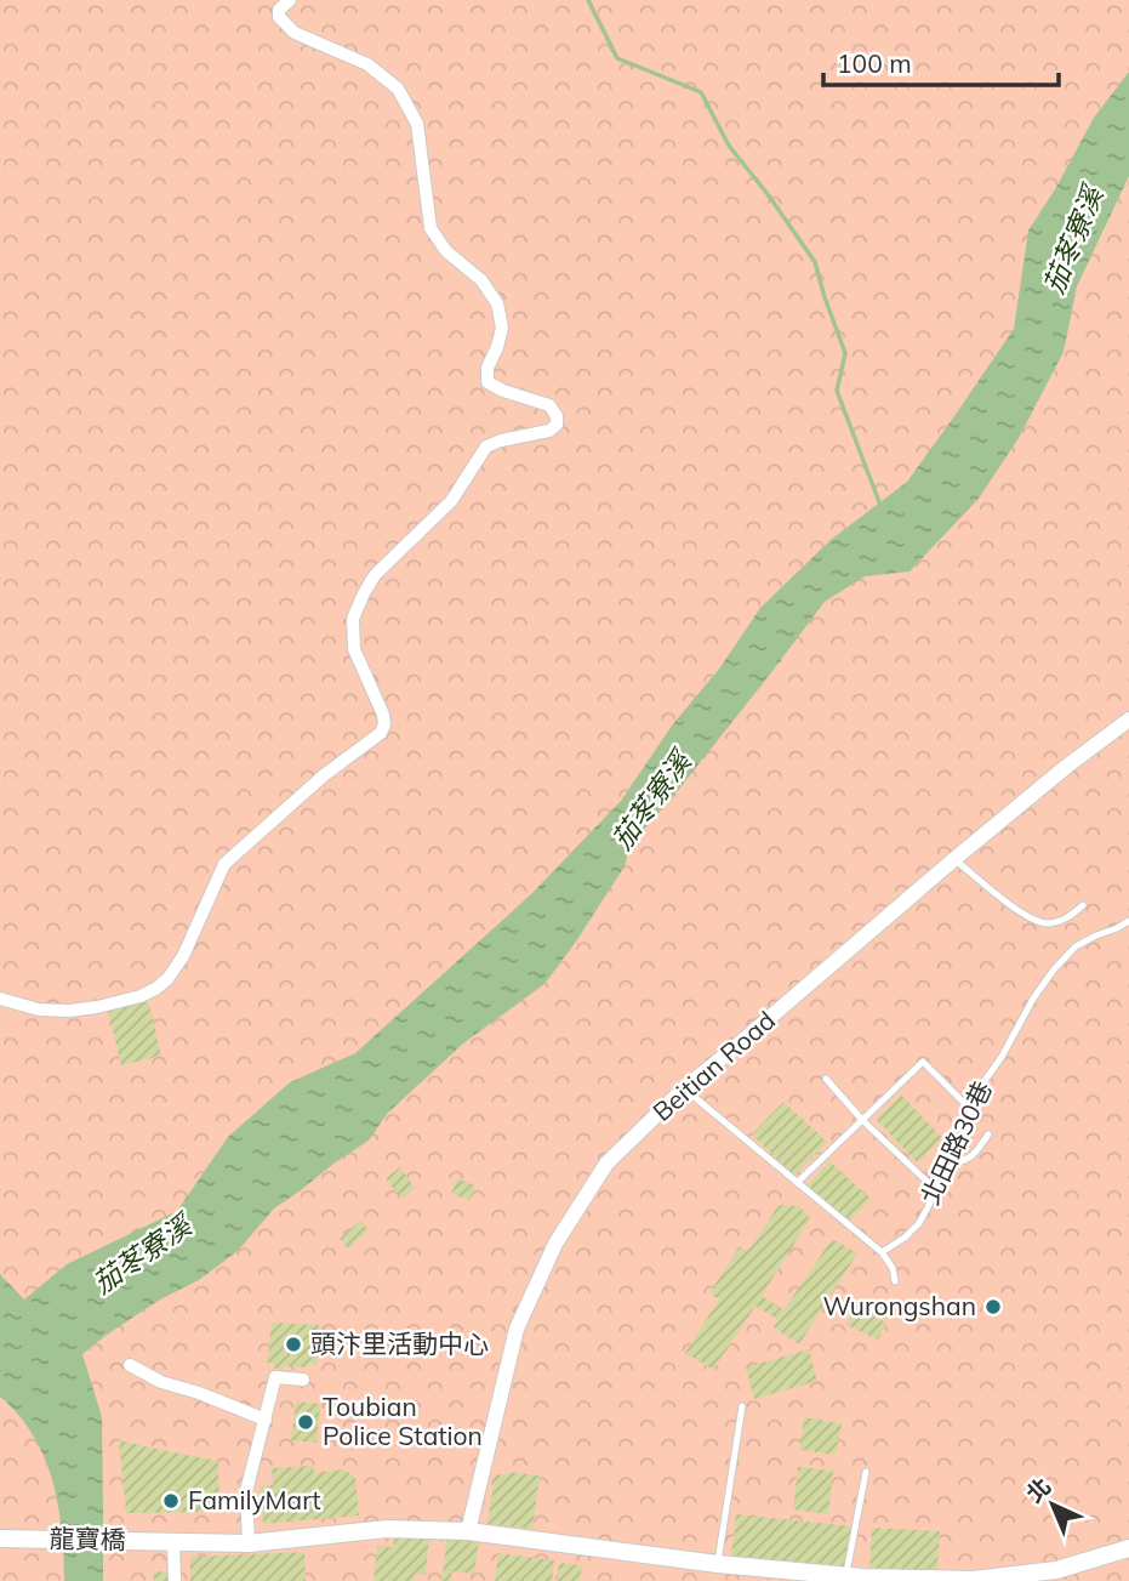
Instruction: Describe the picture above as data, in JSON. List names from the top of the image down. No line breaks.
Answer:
{"streets":{"main road":["龍寶橋"],"street":["Beitian Road"],"lane":["北田路30巷"]},"crossings":[["Beitian Road","龍寶橋"]],"water":["茄苳寮溪"],"places":["Wurongshan","頭汴里活動中心","Toubian Police Station","FamilyMart"],"scale_bar":"100 m","north":"top left"}
